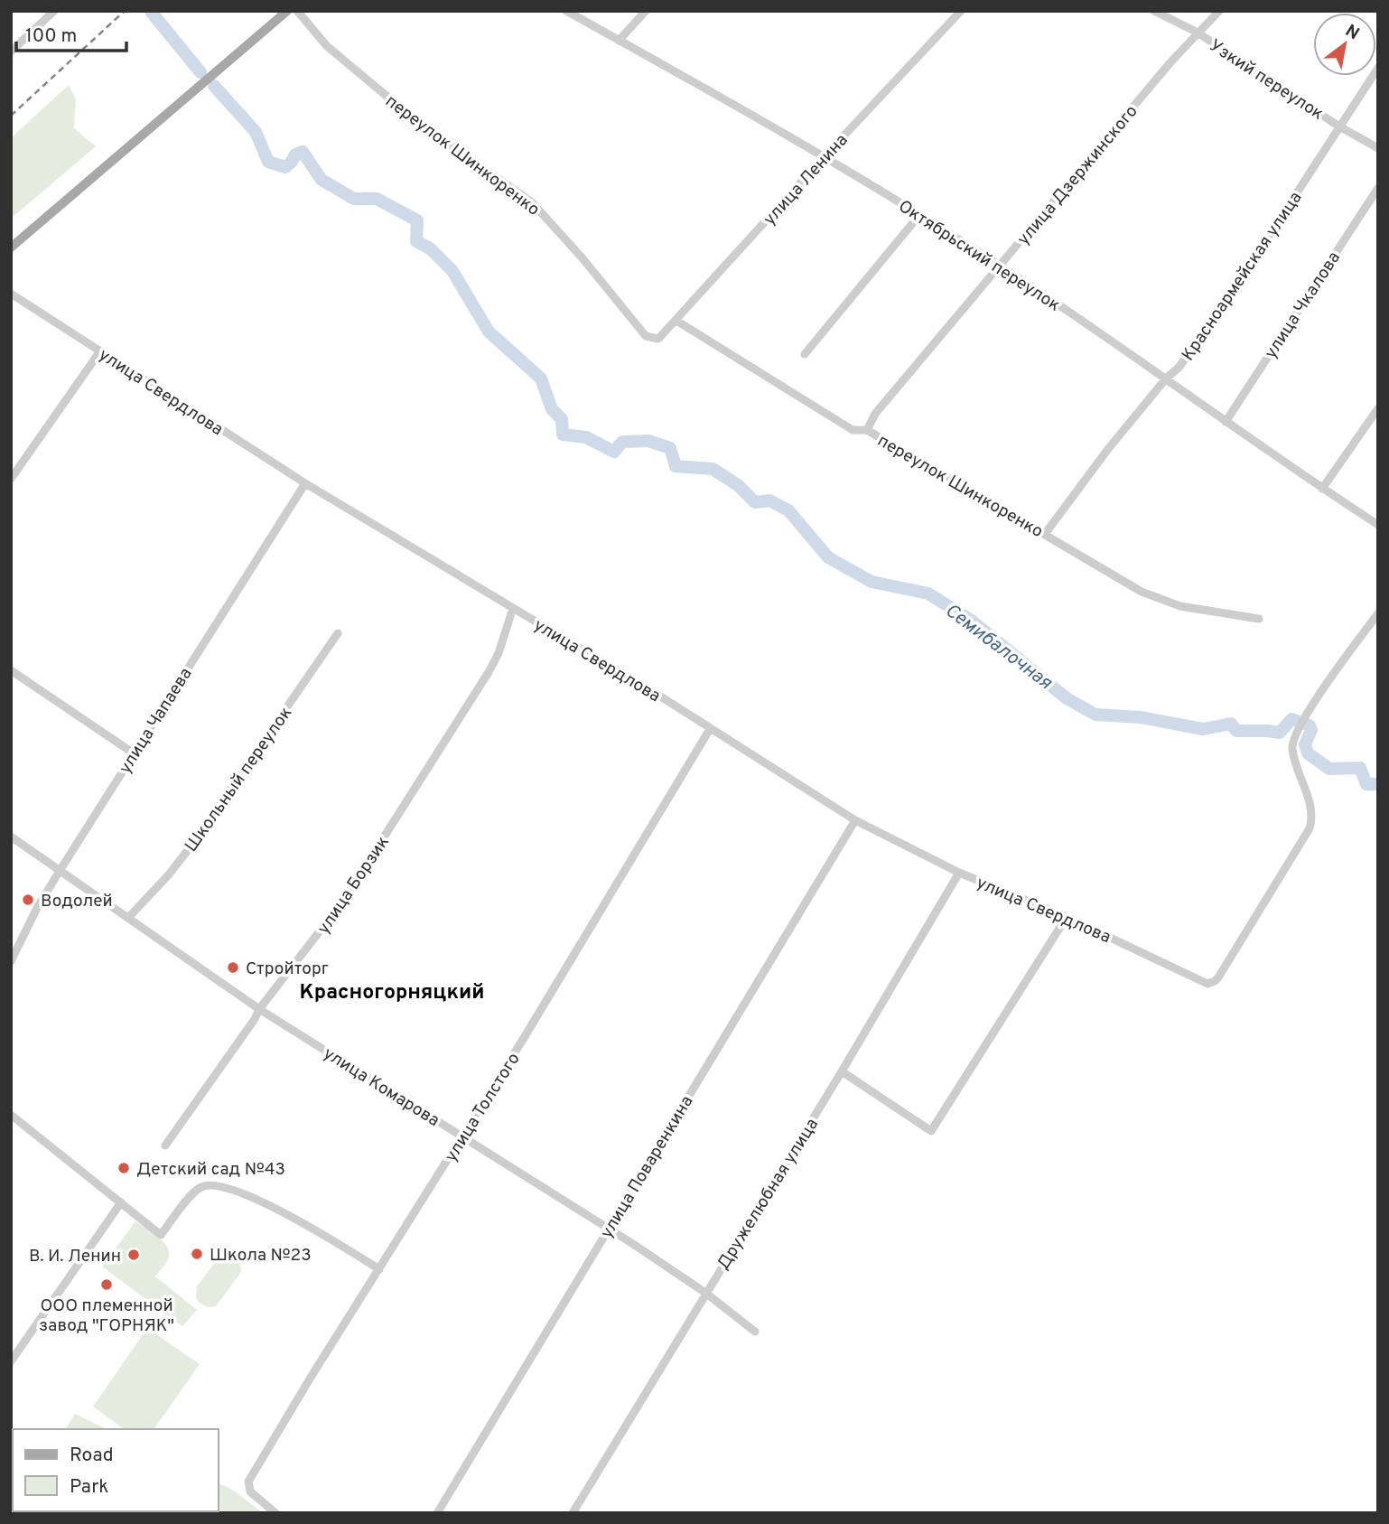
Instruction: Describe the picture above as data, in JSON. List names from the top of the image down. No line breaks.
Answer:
{"streets":{"street":["Узкий переулок","переулок Шинкоренко","улица Дзержинского","улица Ленина","Октябрьский переулок","Красноармейская улица","улица Чкалова","улица Свердлова","улица Чапаева","Школьный переулок","улица Борзик","улица Комарова","улица Толстого","улица Поваренкина","Дружелюбная улица"]},"crossings":[["Узкий переулок","улица Дзержинского"],["Узкий переулок","Красноармейская улица"],["переулок Шинкоренко","улица Дзержинского"],["переулок Шинкоренко","улица Ленина"],["переулок Шинкоренко","Красноармейская улица"],["улица Дзержинского","Октябрьский переулок"],["улица Ленина","Октябрьский переулок"],["Октябрьский переулок","Красноармейская улица"],["Октябрьский переулок","улица Чкалова"],["улица Свердлова","улица Чапаева"],["улица Свердлова","улица Борзик"],["улица Свердлова","улица Толстого"],["улица Свердлова","улица Поваренкина"],["улица Свердлова","Дружелюбная улица"],["улица Чапаева","улица Комарова"],["Школьный переулок","улица Комарова"],["улица Борзик","улица Комарова"],["улица Комарова","улица Толстого"],["улица Комарова","улица Поваренкина"],["улица Комарова","Дружелюбная улица"]],"districts":["Красногорняцкий"],"water":["Семибалочная"],"places":["Водолей","Стройторг","Детский сад №43","Школа №23","В. И. Ленин","ООО племенной завод \"ГОРНЯК\""],"legend":["Road","Park"],"scale_bar":"100 m","north":"top right"}
